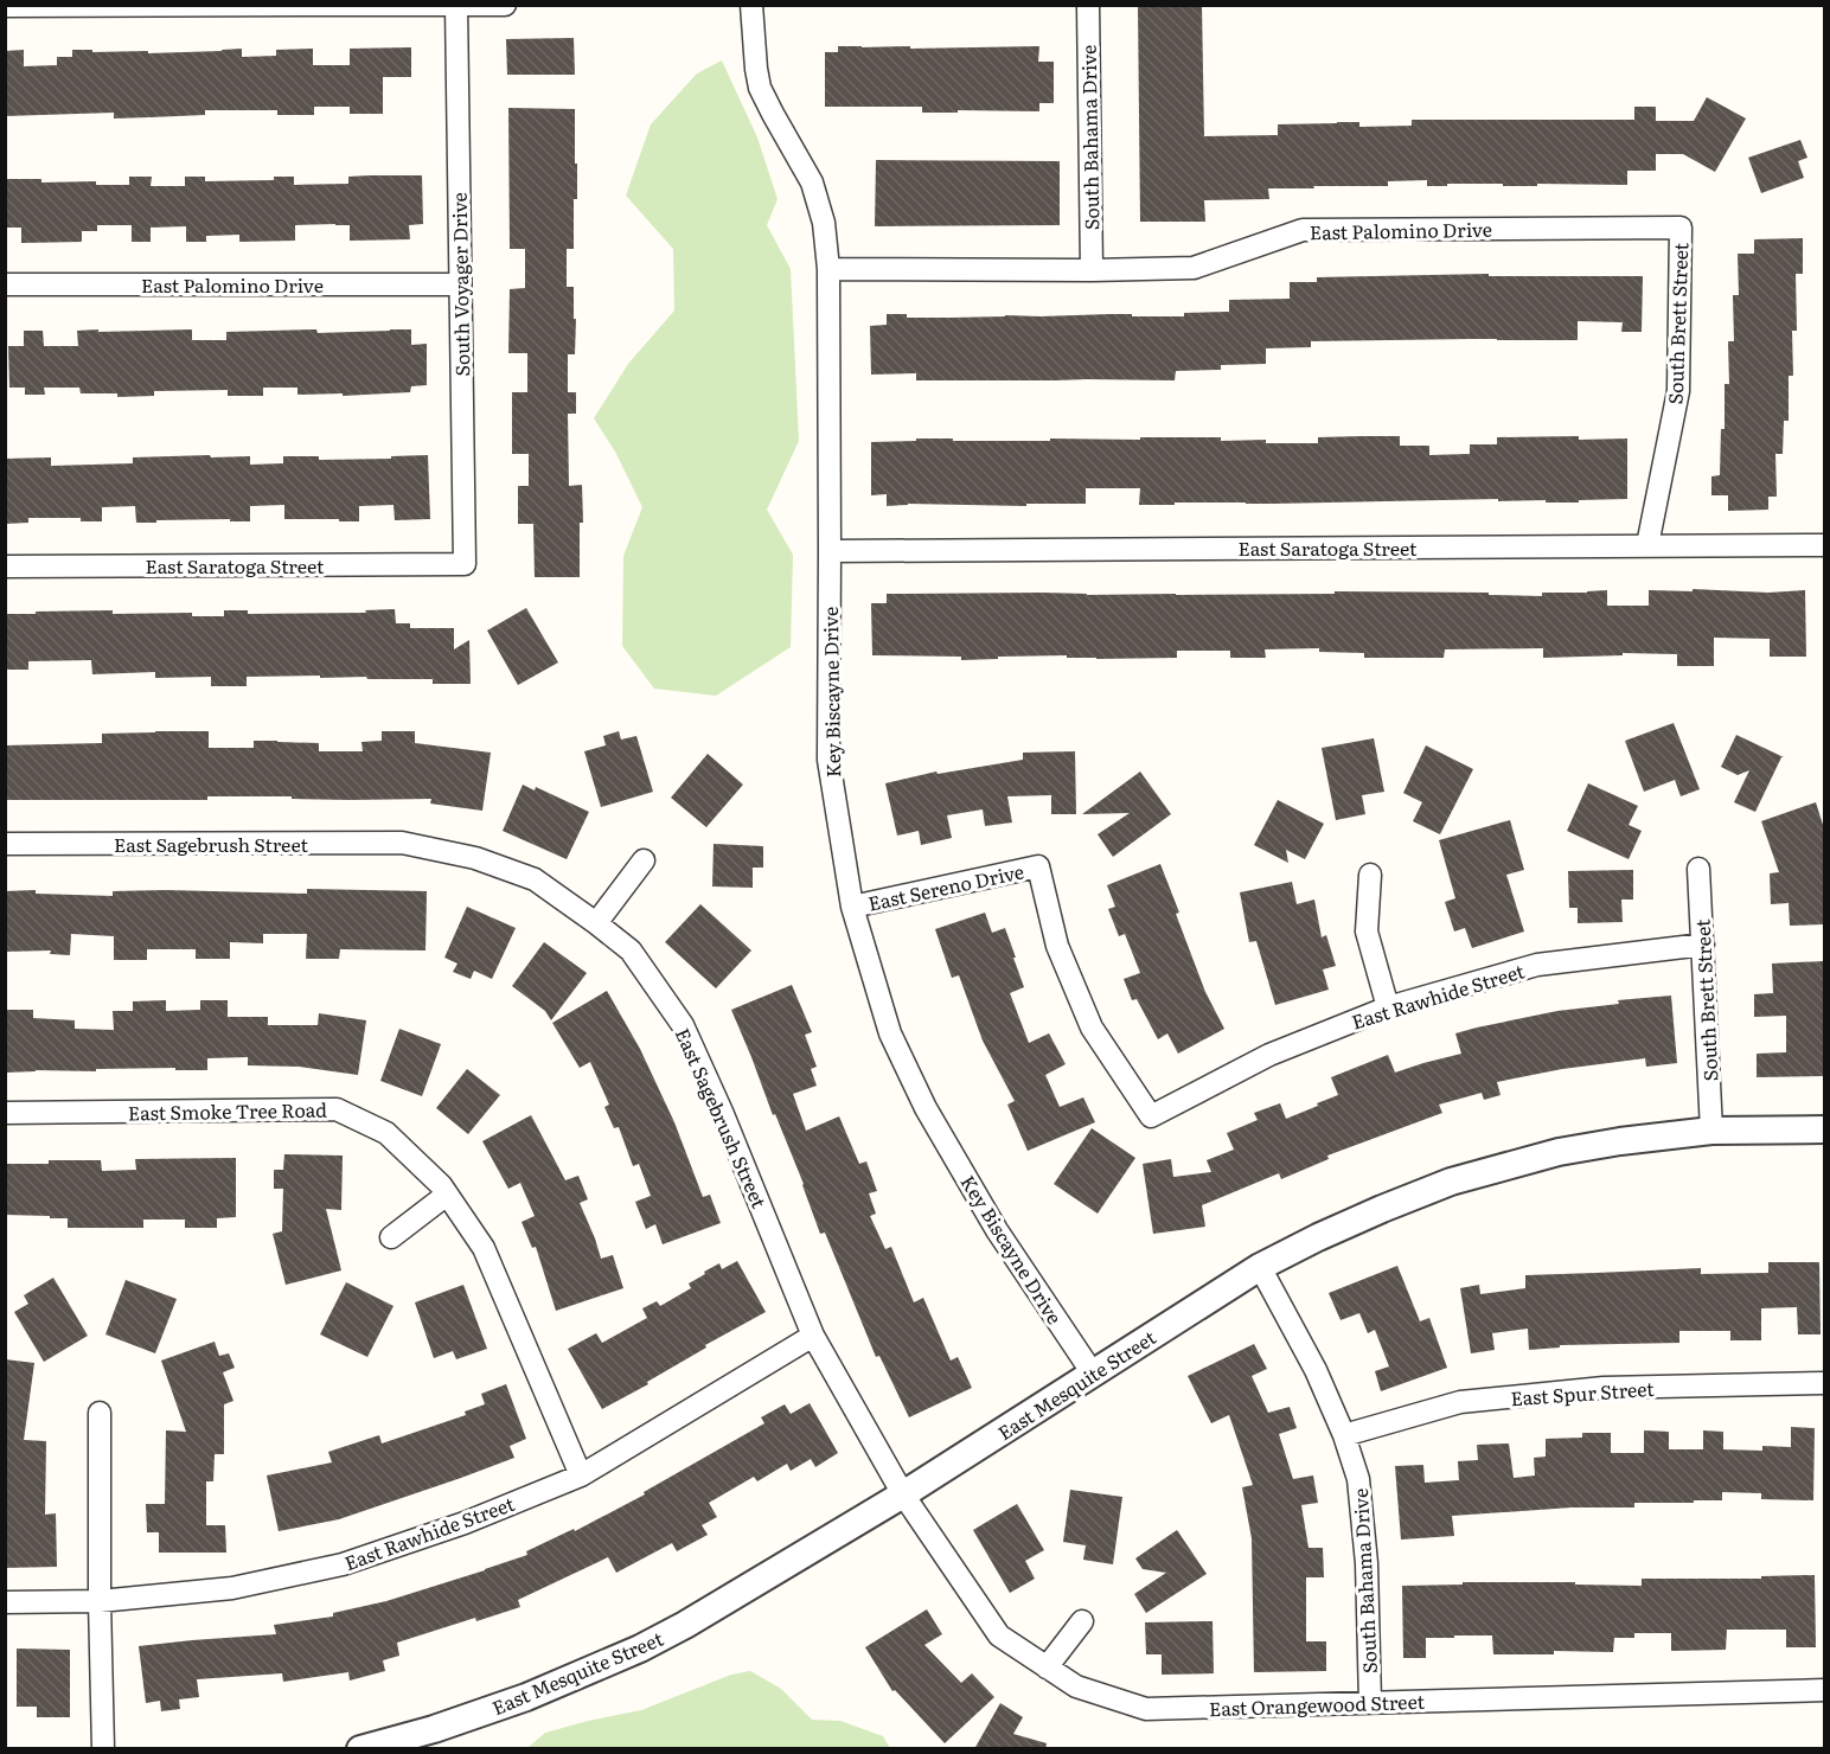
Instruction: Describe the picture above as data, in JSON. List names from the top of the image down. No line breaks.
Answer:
{"streets":{"street":["South Bahama Drive","East Palomino Drive","South Voyager Drive","South Brett Street","East Saratoga Street","Key Biscayne Drive","East Sagebrush Street","East Sereno Drive","East Rawhide Street","East Smoke Tree Road","East Mesquite Street","East Spur Street","East Orangewood Street"]},"crossings":[["South Bahama Drive","East Palomino Drive"],["South Bahama Drive","East Mesquite Street"],["South Bahama Drive","East Spur Street"],["South Bahama Drive","East Orangewood Street"],["East Palomino Drive","South Voyager Drive"],["East Palomino Drive","South Brett Street"],["East Palomino Drive","Key Biscayne Drive"],["South Voyager Drive","East Saratoga Street"],["South Brett Street","East Saratoga Street"],["South Brett Street","East Rawhide Street"],["South Brett Street","East Mesquite Street"],["East Saratoga Street","Key Biscayne Drive"],["Key Biscayne Drive","East Sereno Drive"],["Key Biscayne Drive","East Mesquite Street"],["East Sagebrush Street","East Rawhide Street"],["East Sagebrush Street","East Mesquite Street"],["East Sagebrush Street","East Orangewood Street"],["East Sereno Drive","East Rawhide Street"],["East Rawhide Street","East Smoke Tree Road"],["East Mesquite Street","East Orangewood Street"]]}
